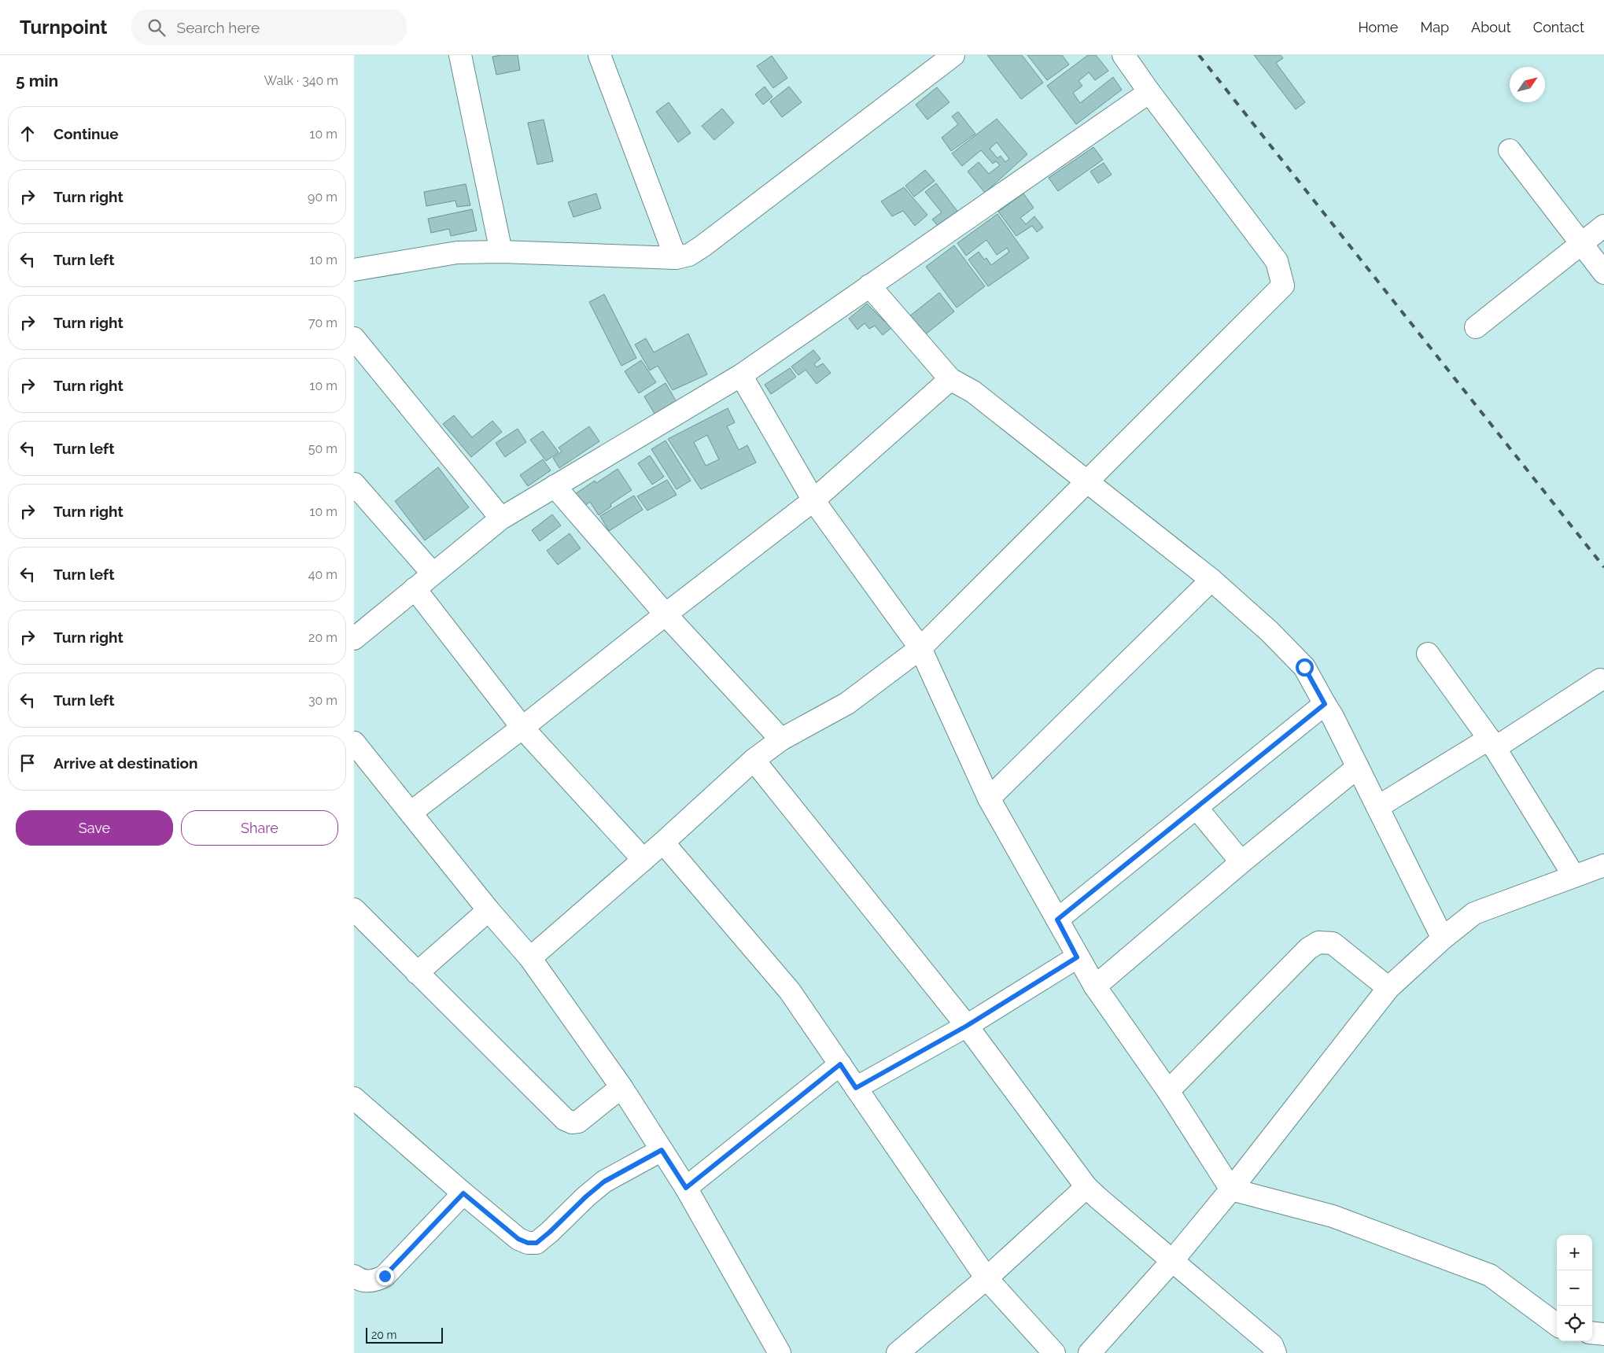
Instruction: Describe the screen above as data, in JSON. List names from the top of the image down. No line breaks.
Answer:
{"scale_bar":"20 m","north":"top right","page":{"header":"Turnpoint","search":"Search here","nav":["Home","Map","About","Contact"],"heading":["5 min","Walk · 340 m"],"list":[["Continue","10 m"],["Turn right","90 m"],["Turn left","10 m"],["Turn right","70 m"],["Turn right","10 m"],["Turn left","50 m"],["Turn right","10 m"],["Turn left","40 m"],["Turn right","20 m"],["Turn left","30 m"],"Arrive at destination"],"buttons":["Save","Share"],"map_buttons":["+","−"],"scale":"20 m"}}
